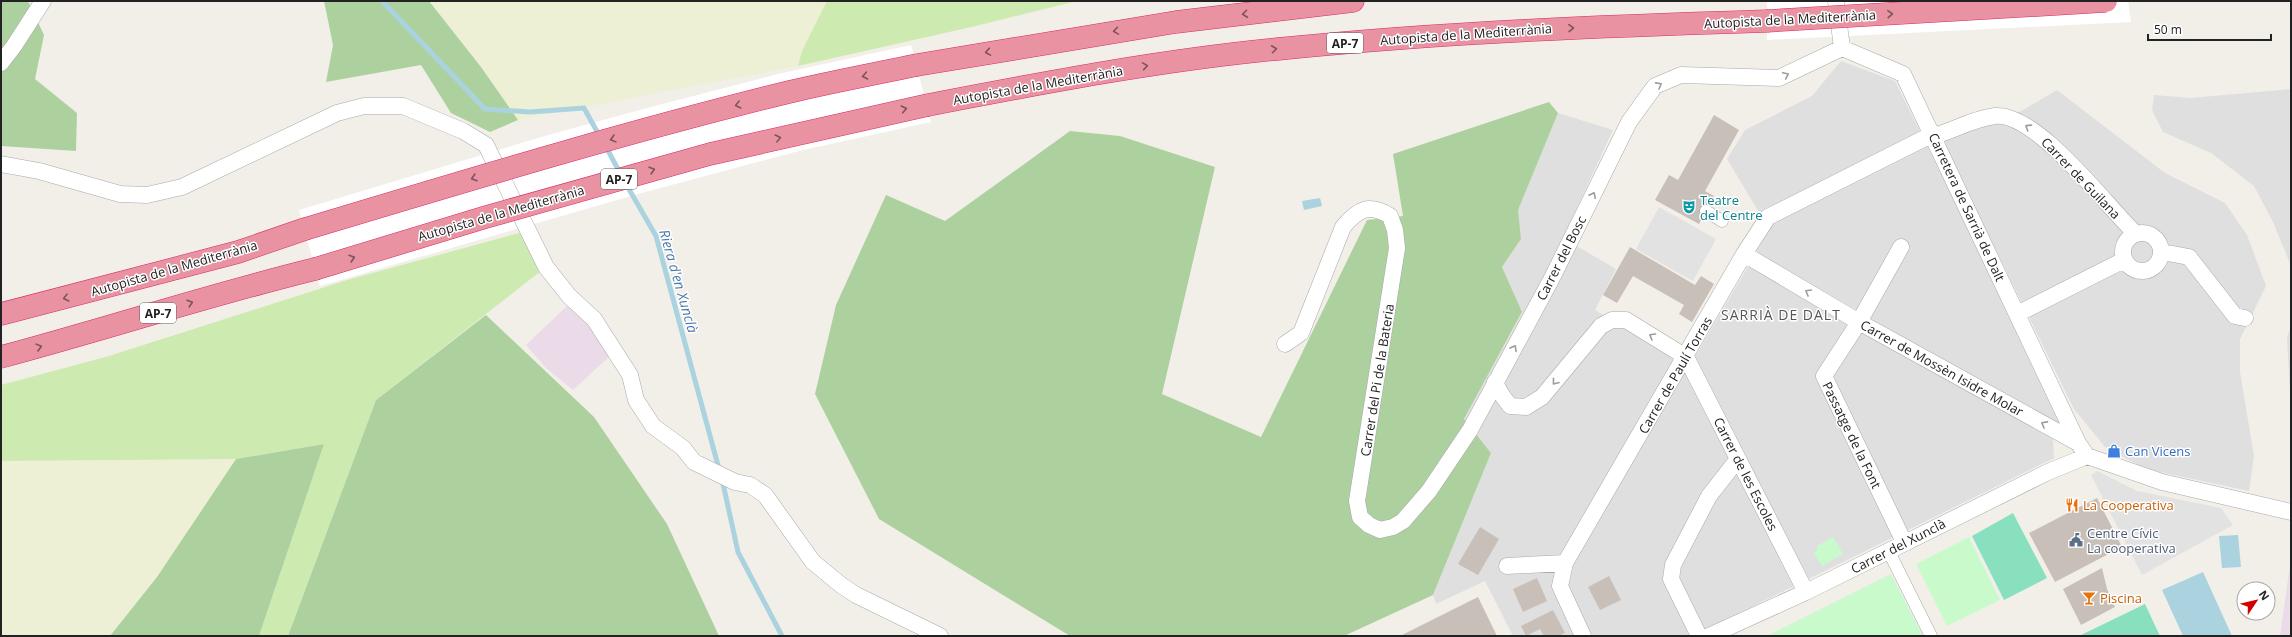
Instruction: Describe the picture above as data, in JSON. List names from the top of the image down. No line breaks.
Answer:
{"streets":{"highway":["Autopista de la Mediterrània","AP-7"],"street":["Carrer de Guilana","Carretera de Sarrià de Dalt","Carrer del Bosc","Carrer de Mossèn Isidre Molar","Carrer de Paulí Torras","Carrer del Pi de la Bateria","Passatge de la Font","Carrer de les Escoles","Carrer del Xunclà"]},"crossings":[["Carrer de Guilana","Carretera de Sarrià de Dalt"],["Carrer de Guilana","Carrer de Paulí Torras"],["Carretera de Sarrià de Dalt","Carrer del Bosc"],["Carretera de Sarrià de Dalt","Carrer de Mossèn Isidre Molar"],["Carretera de Sarrià de Dalt","Carrer de Paulí Torras"],["Carretera de Sarrià de Dalt","Carrer del Xunclà"],["Carrer del Bosc","Carrer del Pi de la Bateria"],["Carrer de Mossèn Isidre Molar","Carrer de Paulí Torras"],["Carrer de Mossèn Isidre Molar","Passatge de la Font"],["Carrer de Mossèn Isidre Molar","Carrer del Xunclà"],["Carrer de Paulí Torras","Carrer de les Escoles"],["Passatge de la Font","Carrer del Xunclà"],["Carrer de les Escoles","Carrer del Xunclà"]],"one_way":["Carrer de Guilana","Carrer del Bosc","Carrer de Mossèn Isidre Molar"],"districts":["SARRIÀ DE DALT"],"water":["Riera d'en Xunclà"],"places":{"theatre":["Teatre del Centre"],"shop":["Can Vicens"],"restaurant":["La Cooperativa"],"public building":["Centre Cívic La cooperativa"],"bar":["Piscina"]},"scale_bar":"50 m","north":"top right"}
